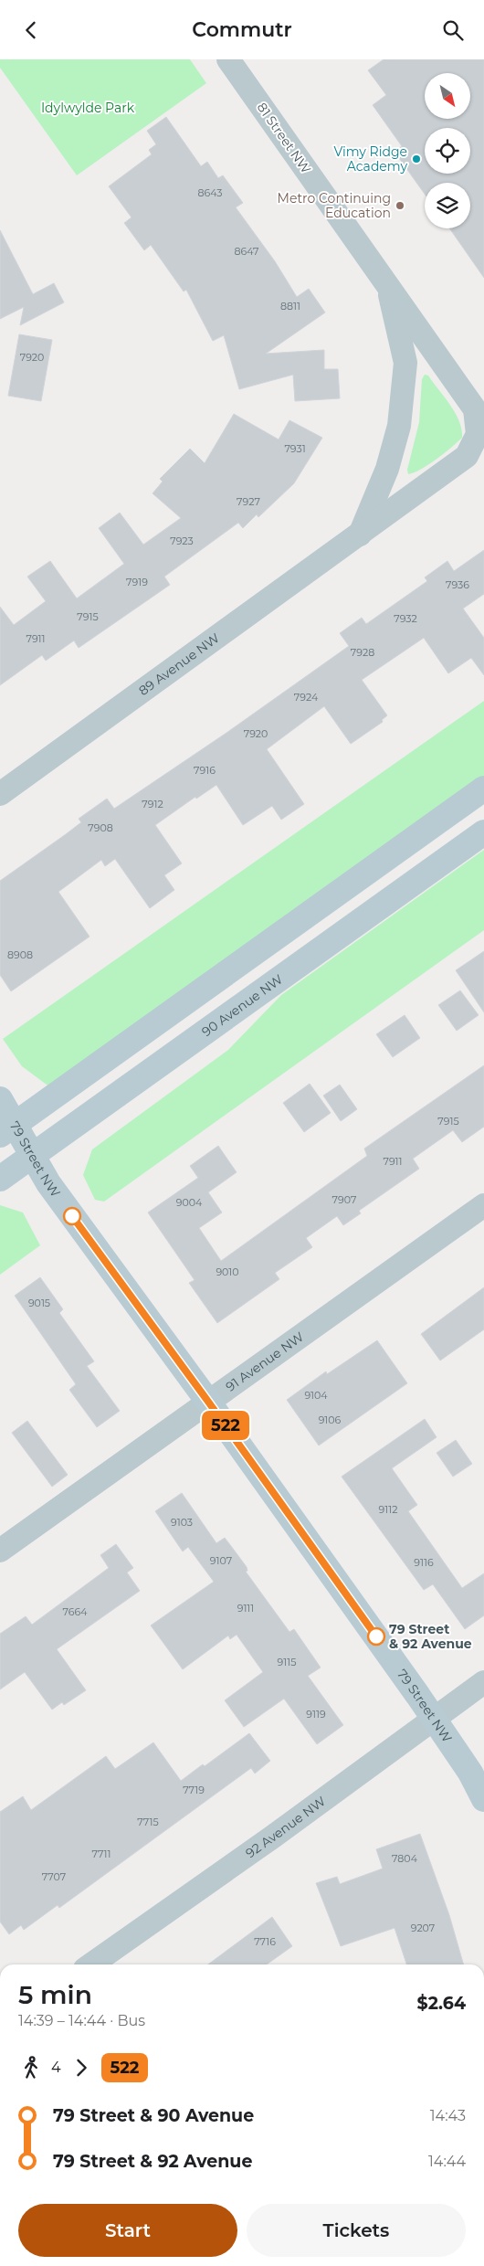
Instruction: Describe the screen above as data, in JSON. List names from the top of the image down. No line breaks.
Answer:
{"streets":{"main road":["90 Avenue NW","79 Street NW"],"street":["81 Street NW","89 Avenue NW","91 Avenue NW","92 Avenue NW"]},"crossings":[["81 Street NW","89 Avenue NW"],["90 Avenue NW","79 Street NW"],["79 Street NW","91 Avenue NW"],["79 Street NW","92 Avenue NW"]],"parks":["Idylwylde Park"],"places":["Vimy Ridge Academy","Metro Continuing Education","79 Street & 92 Avenue"],"lines":["bus line 522"],"house_numbers":["8643","8647","8811","7920","7931","7927","7923","7919","7936","7915","7932","7911","7928","7924","7920","7916","7912","7908","8908","7915","7911","7907","9004","9010","9015","9104","9106","9112","9103","9107","9116","9111","7664","9115","9119","7719","7715","7711","7804","7707","9207","7716"],"north":"bottom right","page":{"header":"Commutr","on_map":"522","heading":["5 min","14:39 – 14:44 · Bus","$2.64"],"legs":["4","522"],"list":[{"name":"79 Street & 90 Avenue","value":"14:43"},{"name":"79 Street & 92 Avenue","value":"14:44"}],"buttons":["Start","Tickets"]}}
